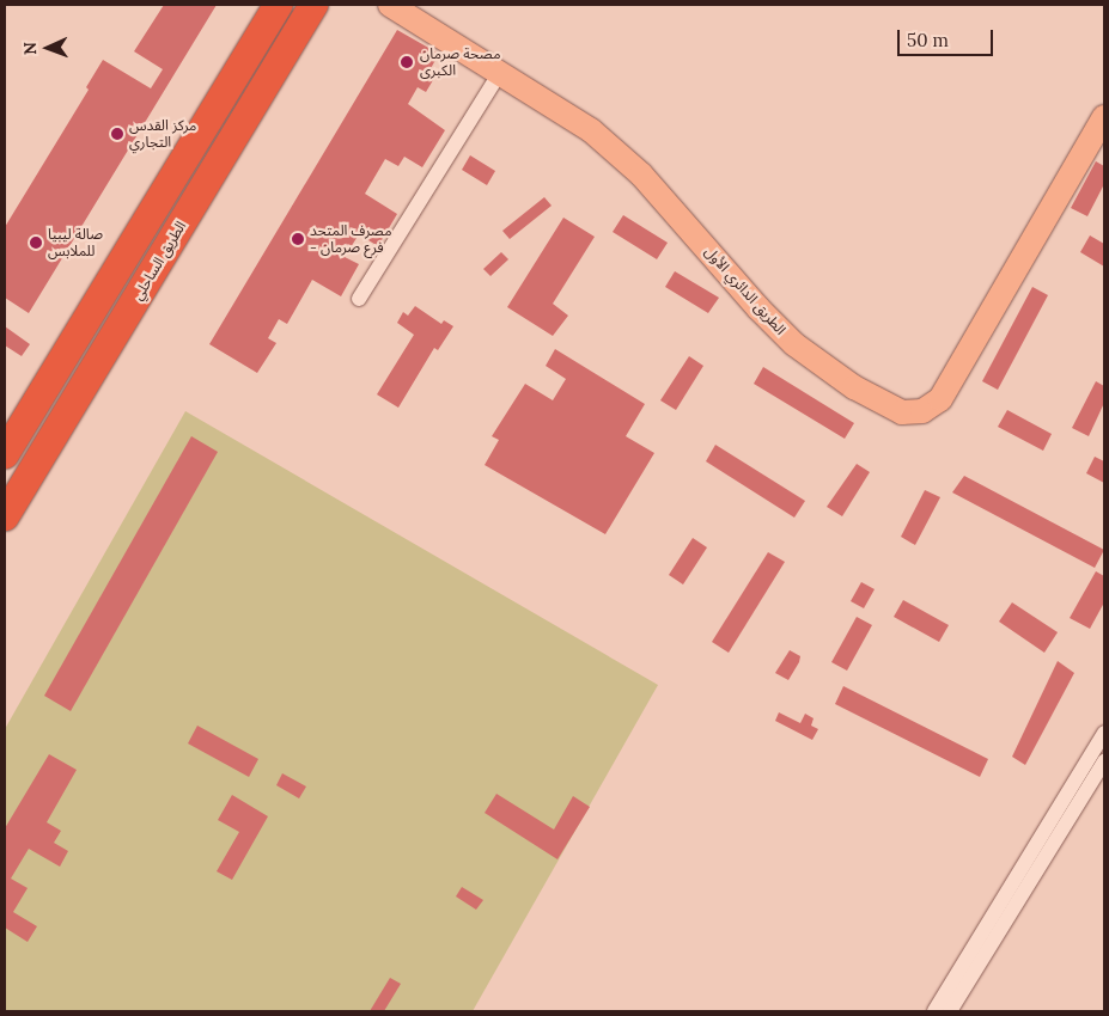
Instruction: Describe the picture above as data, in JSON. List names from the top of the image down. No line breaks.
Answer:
{"streets":{"highway":["الطريق الساحلي"],"main road":["الطريق الدائري الأول"]},"places":["مصحة صرمان الكبرى","مركز القدس التجاري","مصرف المتحد - فرع صرمان","صالة ليبيا للملابس"],"scale_bar":"50 m","north":"left"}
